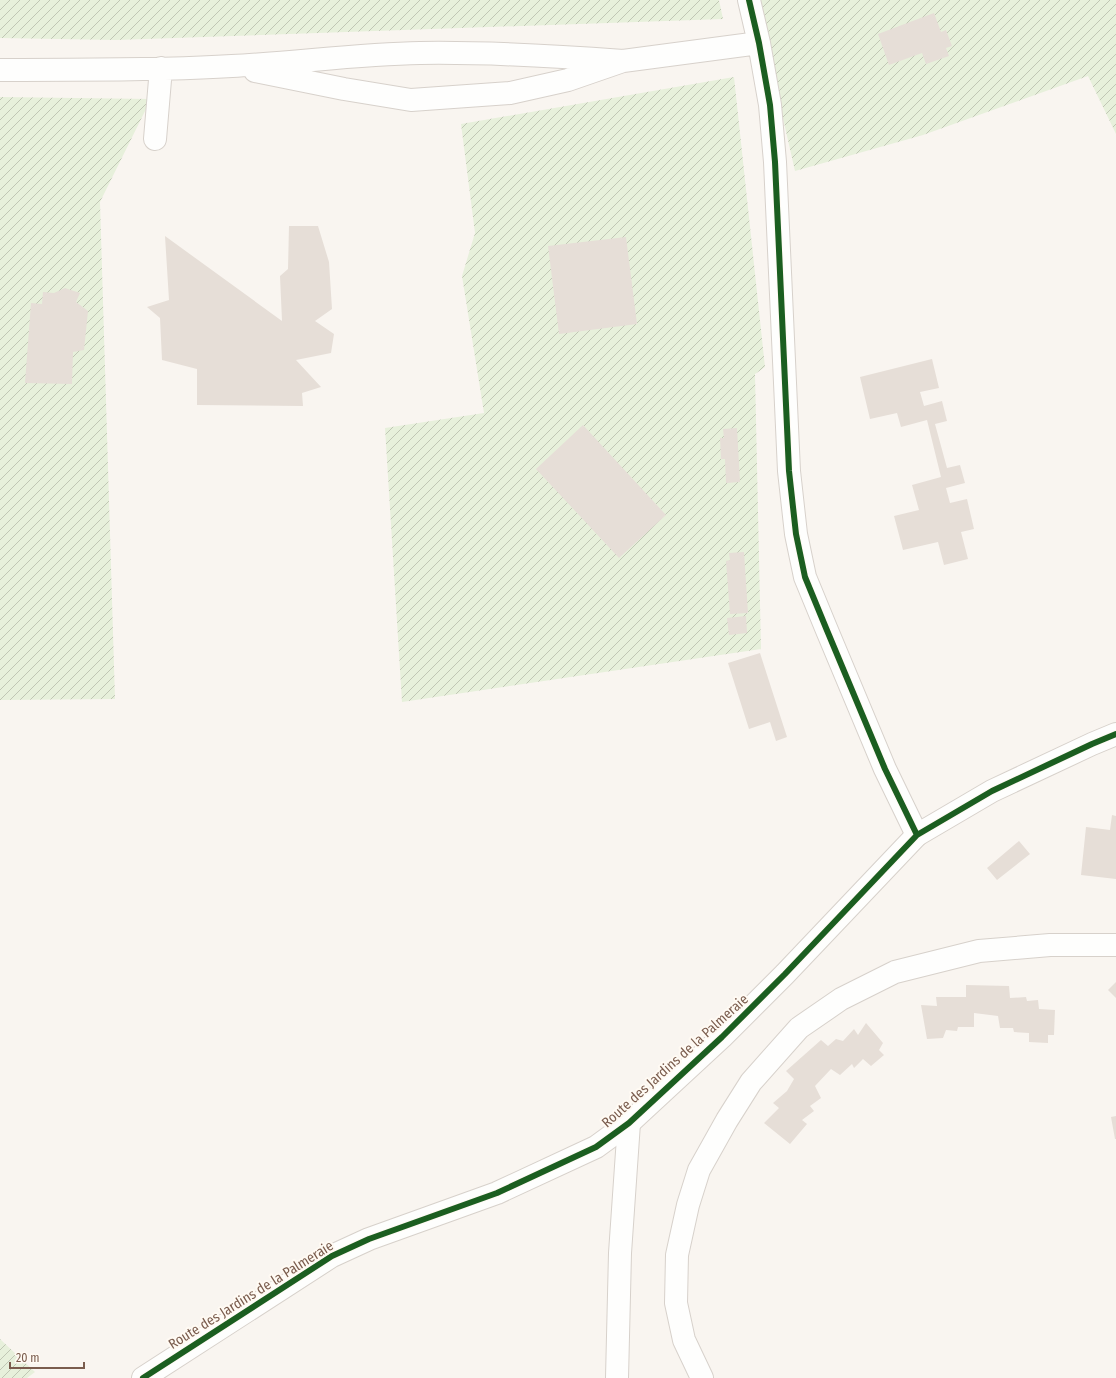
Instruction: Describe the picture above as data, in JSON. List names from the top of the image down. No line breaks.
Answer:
{"streets":{"street":["Route des Jardins de la Palmeraie"]},"scale_bar":"20 m"}
